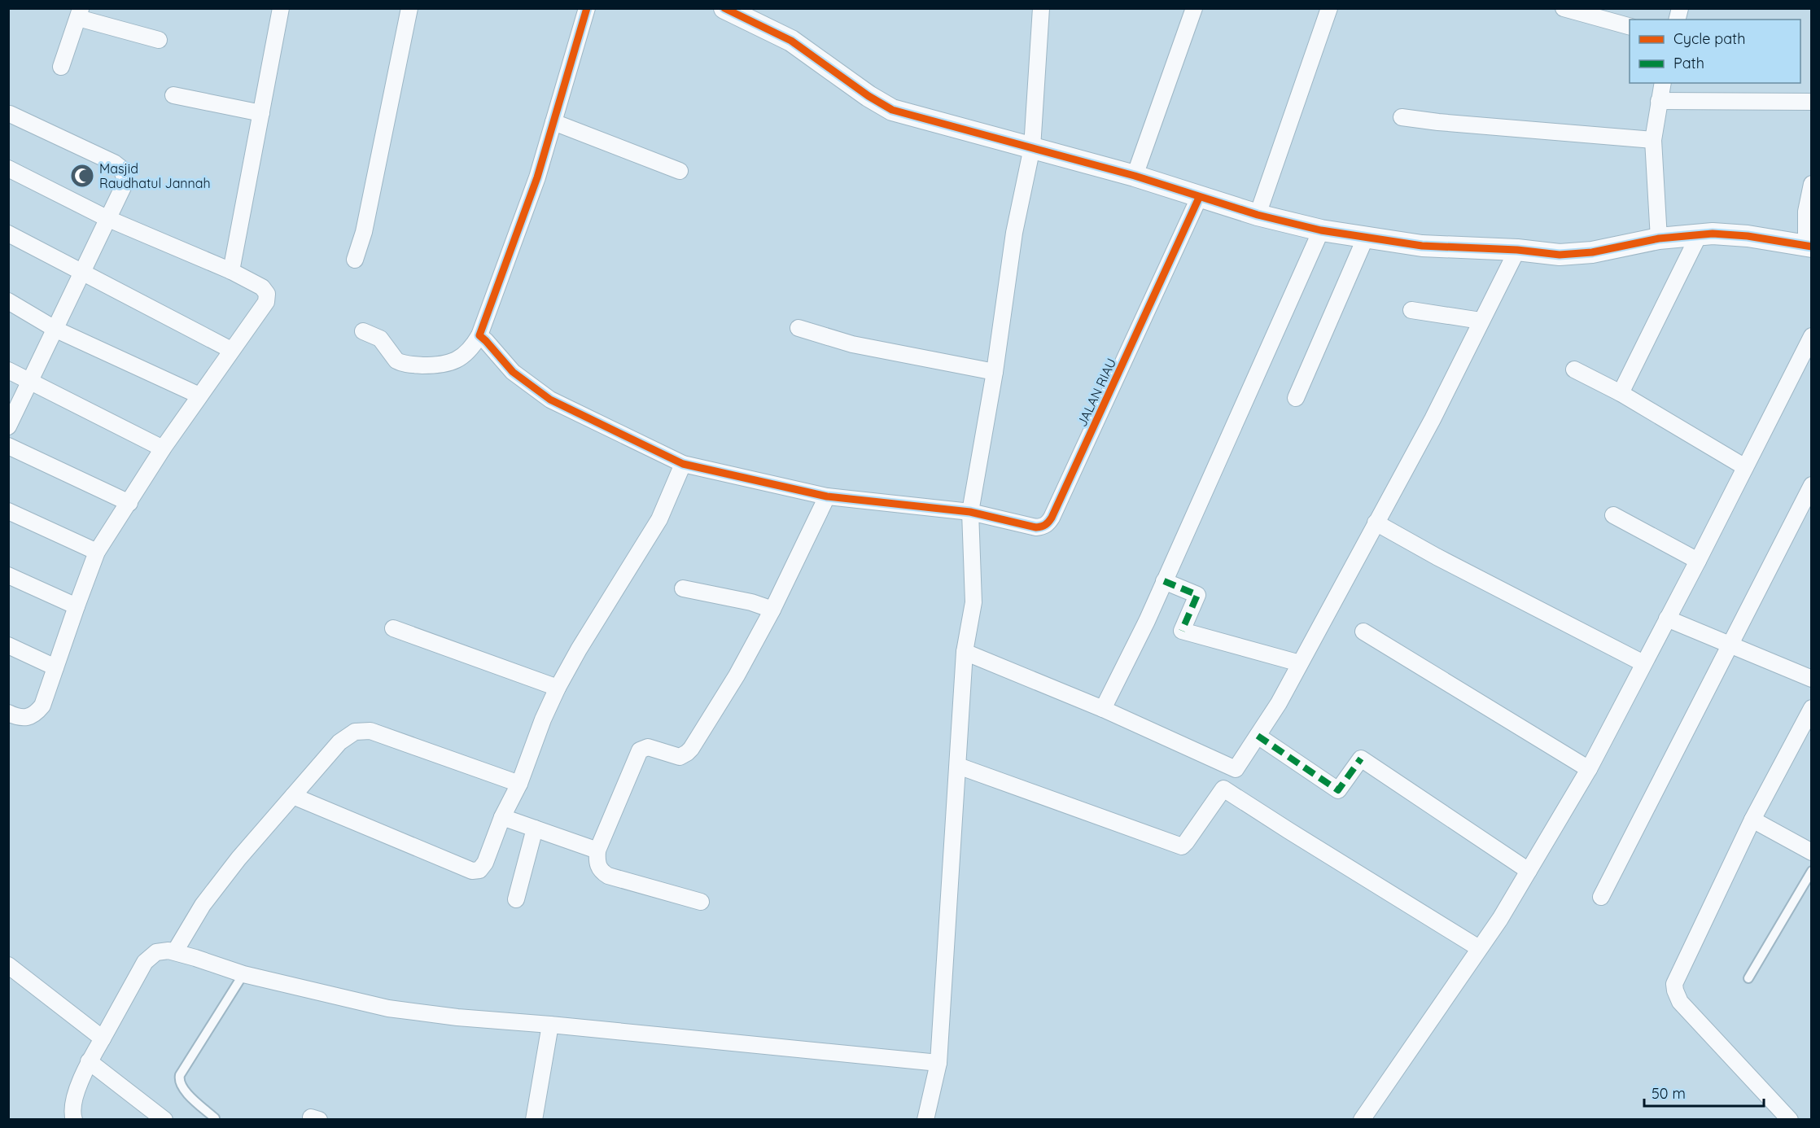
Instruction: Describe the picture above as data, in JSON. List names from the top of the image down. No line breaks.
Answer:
{"streets":{"street":["JALAN RIAU"]},"places":{"mosque":["Masjid Raudhatul Jannah"]},"legend":["Cycle path","Path"],"scale_bar":"50 m"}
